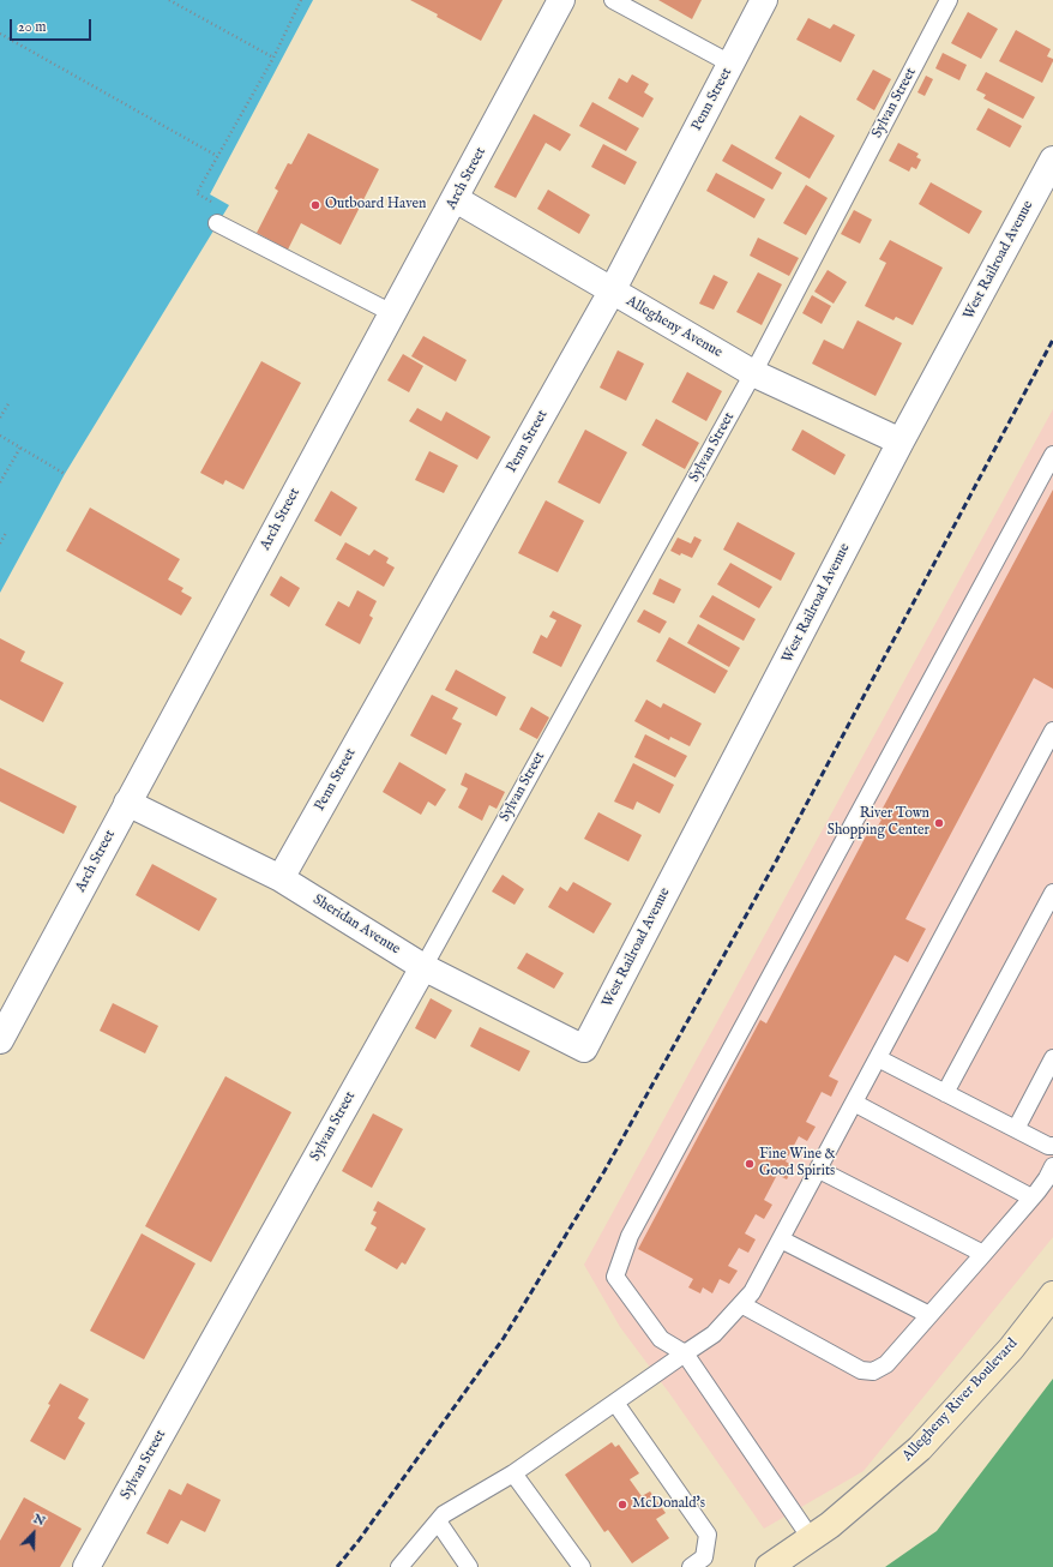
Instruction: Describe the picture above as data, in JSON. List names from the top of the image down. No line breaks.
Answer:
{"streets":{"main road":["Allegheny River Boulevard"],"street":["Penn Street","Sylvan Street","Arch Street","West Railroad Avenue","Allegheny Avenue","Sheridan Avenue"]},"crossings":[["Penn Street","Allegheny Avenue"],["Penn Street","Sheridan Avenue"],["Sylvan Street","Allegheny Avenue"],["Sylvan Street","Sheridan Avenue"],["Arch Street","Allegheny Avenue"],["Arch Street","Sheridan Avenue"],["West Railroad Avenue","Allegheny Avenue"],["West Railroad Avenue","Sheridan Avenue"]],"places":["Outboard Haven","River Town Shopping Center","Fine Wine & Good Spirits","McDonald's"],"scale_bar":"20 m","north":"top right"}
